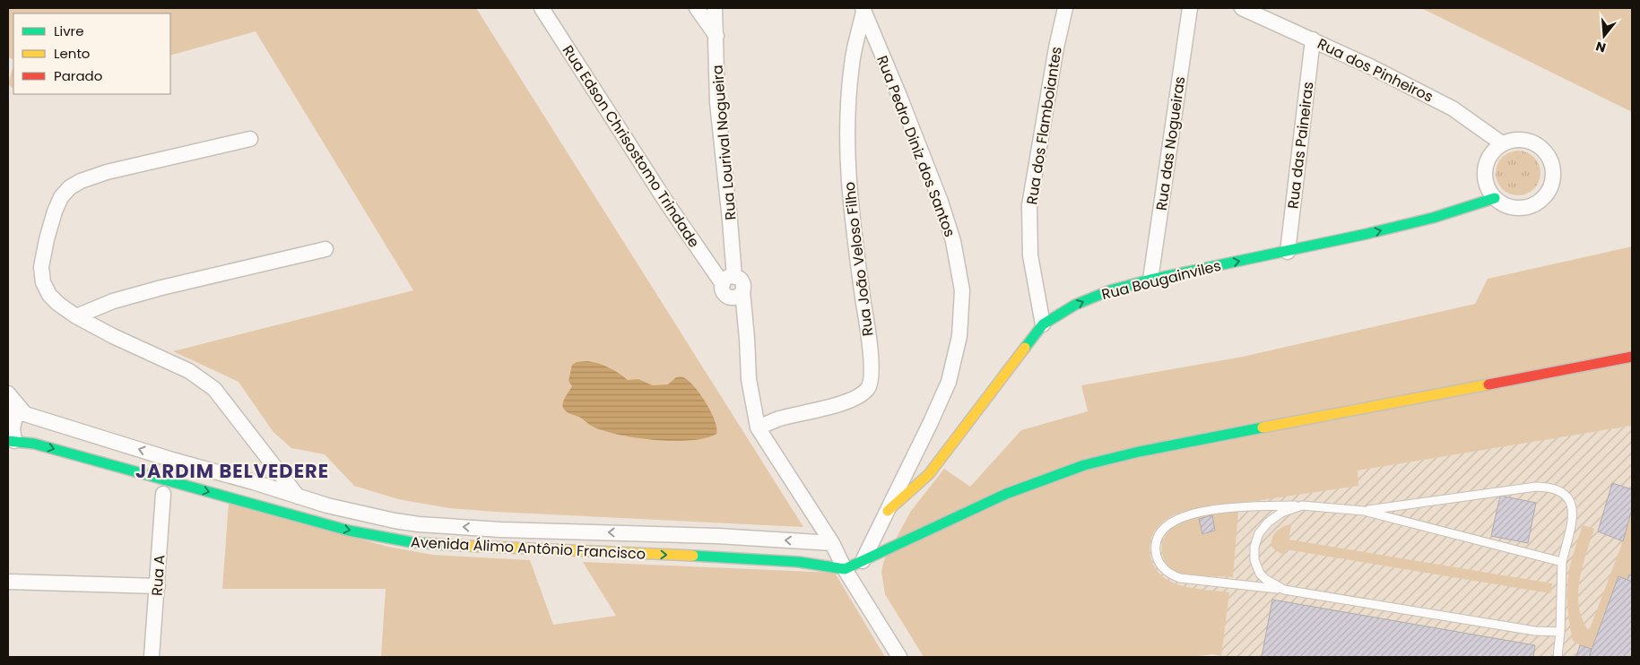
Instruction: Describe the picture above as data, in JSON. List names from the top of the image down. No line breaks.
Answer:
{"streets":{"street":["Rua dos Pinheiros","Rua dos Flamboiantes","Rua Lourival Nogueira","Rua das Nogueiras","Rua das Paineiras","Rua Edson Chrisostomo Trindade","Rua Pedro Diniz dos Santos","Rua João Veloso Filho","Rua Bougainviles","Avenida Álimo Antônio Francisco","Rua A"]},"crossings":[["Rua dos Pinheiros","Rua das Paineiras"],["Rua dos Pinheiros","Rua Bougainviles"],["Rua dos Flamboiantes","Rua Bougainviles"],["Rua Lourival Nogueira","Rua Edson Chrisostomo Trindade"],["Rua das Nogueiras","Rua Bougainviles"],["Rua das Paineiras","Rua Bougainviles"],["Rua Pedro Diniz dos Santos","Rua João Veloso Filho"],["Rua Pedro Diniz dos Santos","Rua Bougainviles"]],"one_way":["Rua Bougainviles"],"districts":["JARDIM BELVEDERE"],"legend":["Livre","Lento","Parado"],"north":"bottom"}
